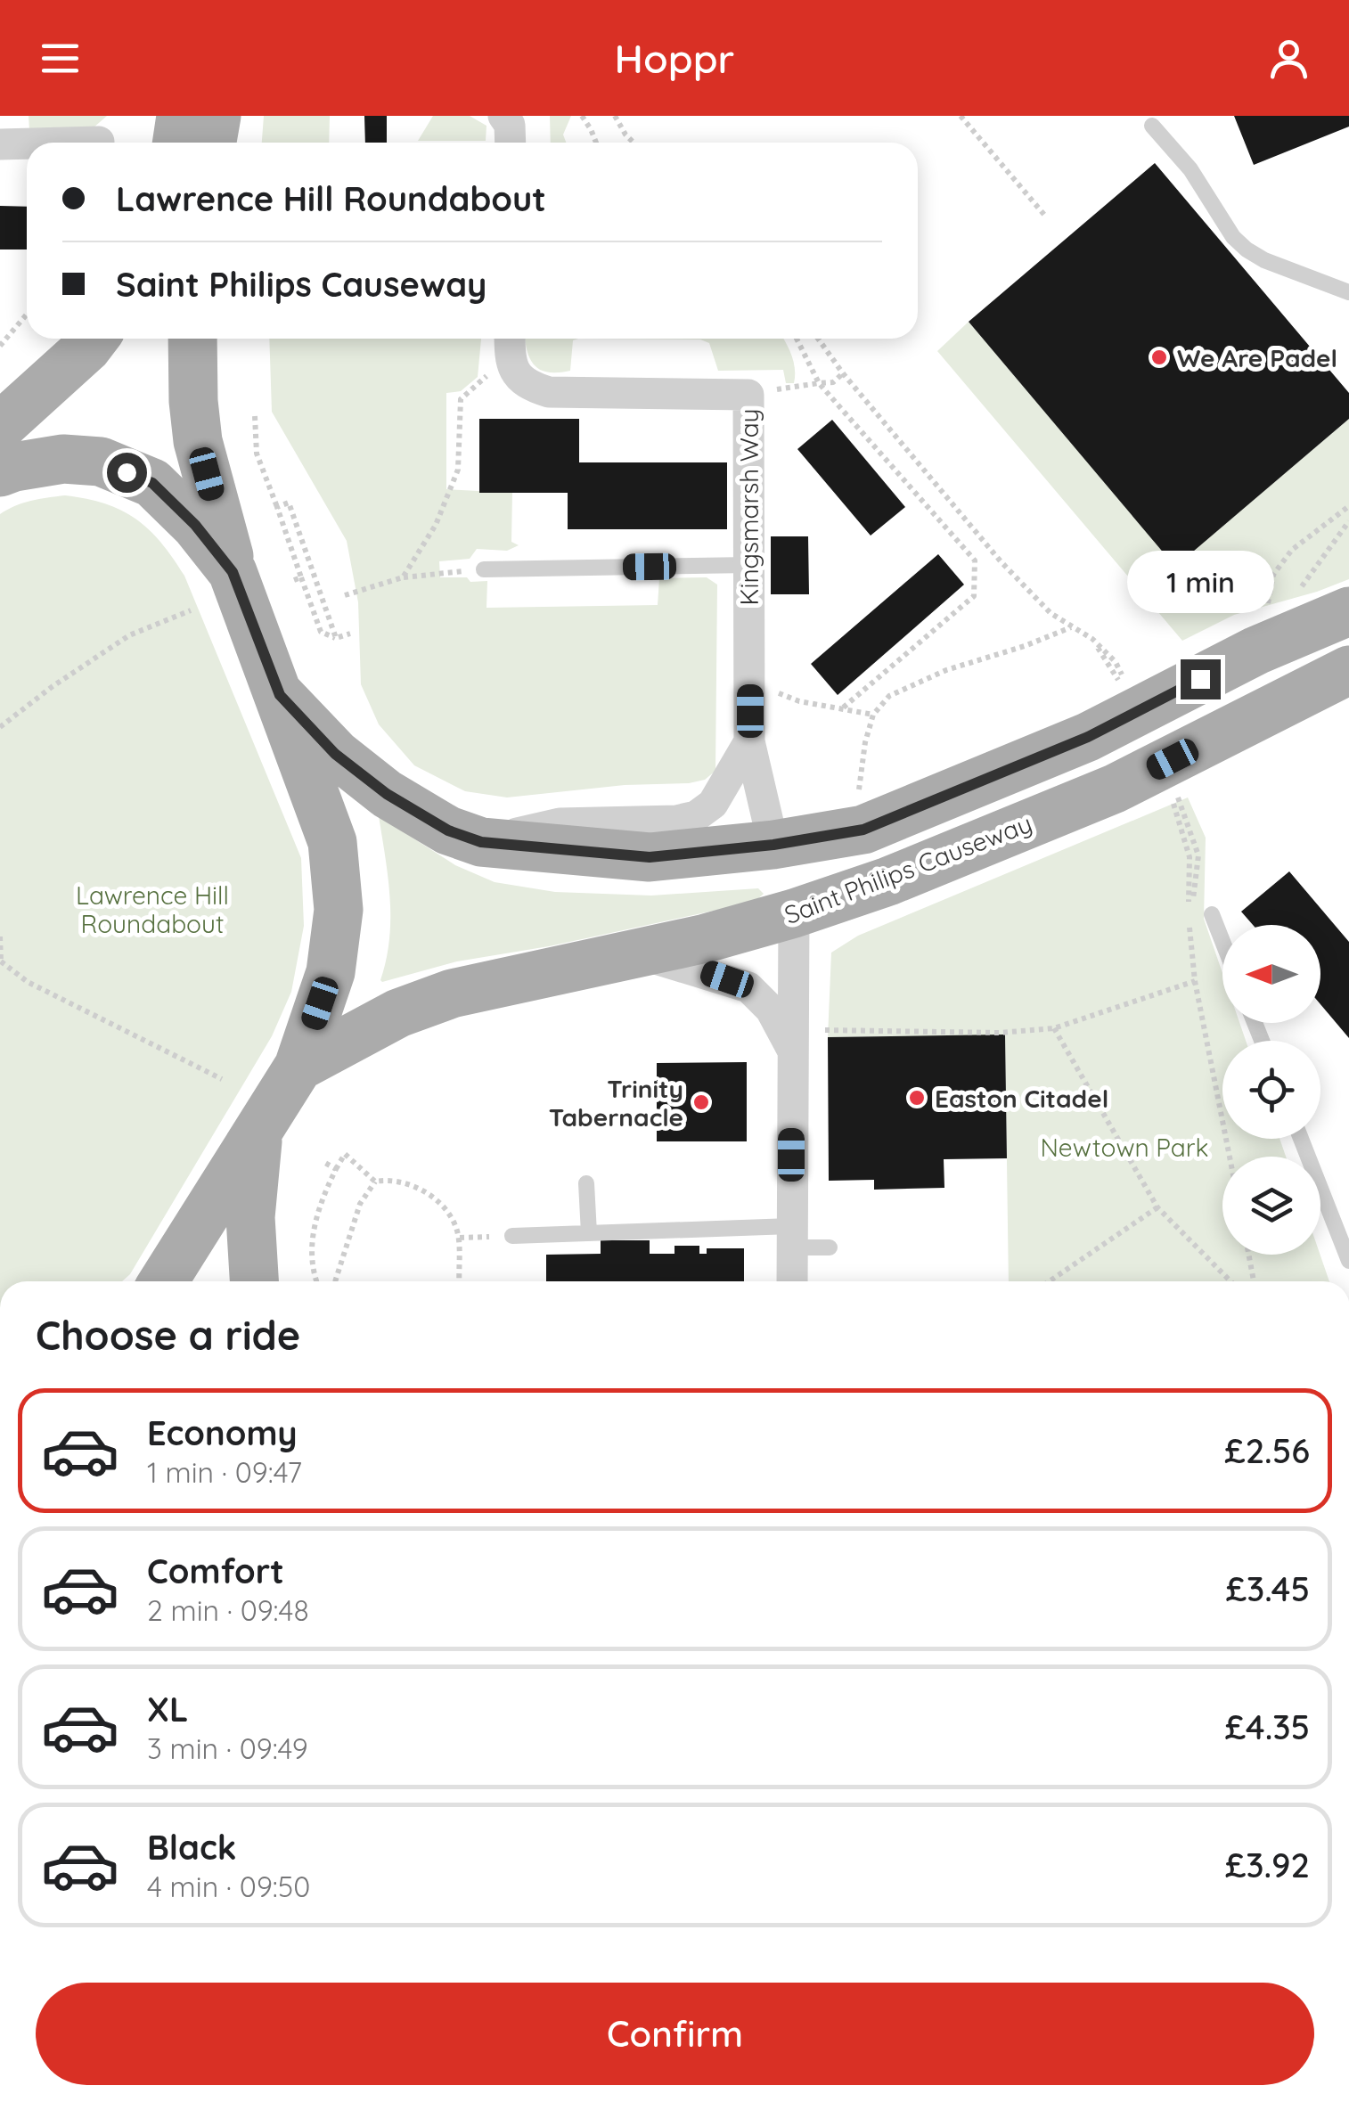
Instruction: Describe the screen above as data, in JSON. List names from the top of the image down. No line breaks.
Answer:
{"streets":{"main road":["Saint Philips Causeway"],"street":["Kingsmarsh Way"]},"parks":["Lawrence Hill Roundabout","Newtown Park"],"places":["We Are Padel","Easton Citadel","Trinity Tabernacle"],"north":"left","page":{"header":"Hoppr","banner":["Lawrence Hill Roundabout","Saint Philips Causeway"],"bubble":"1 min","heading":"Choose a ride","list":[{"name":"Economy","note":"1 min · 09:47","value":"£2.56"},{"name":"Comfort","note":"2 min · 09:48","value":"£3.45"},{"name":"XL","note":"3 min · 09:49","value":"£4.35"},{"name":"Black","note":"4 min · 09:50","value":"£3.92"}],"buttons":"Confirm"}}
